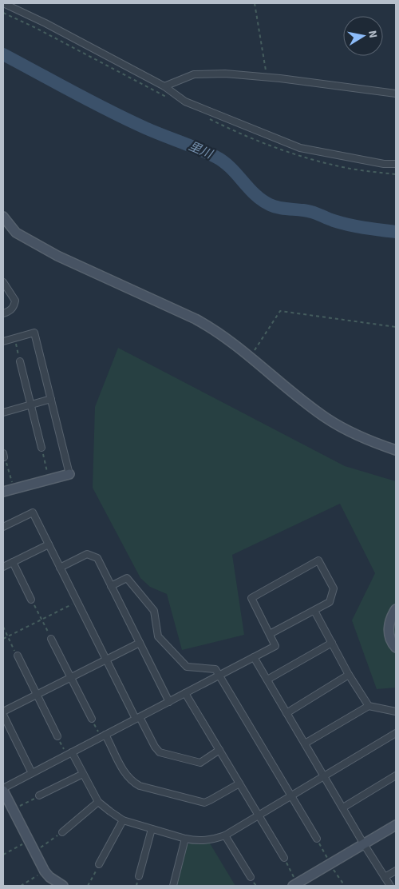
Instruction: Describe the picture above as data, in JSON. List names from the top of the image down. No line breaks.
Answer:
{"water":["里川"],"north":"right"}
